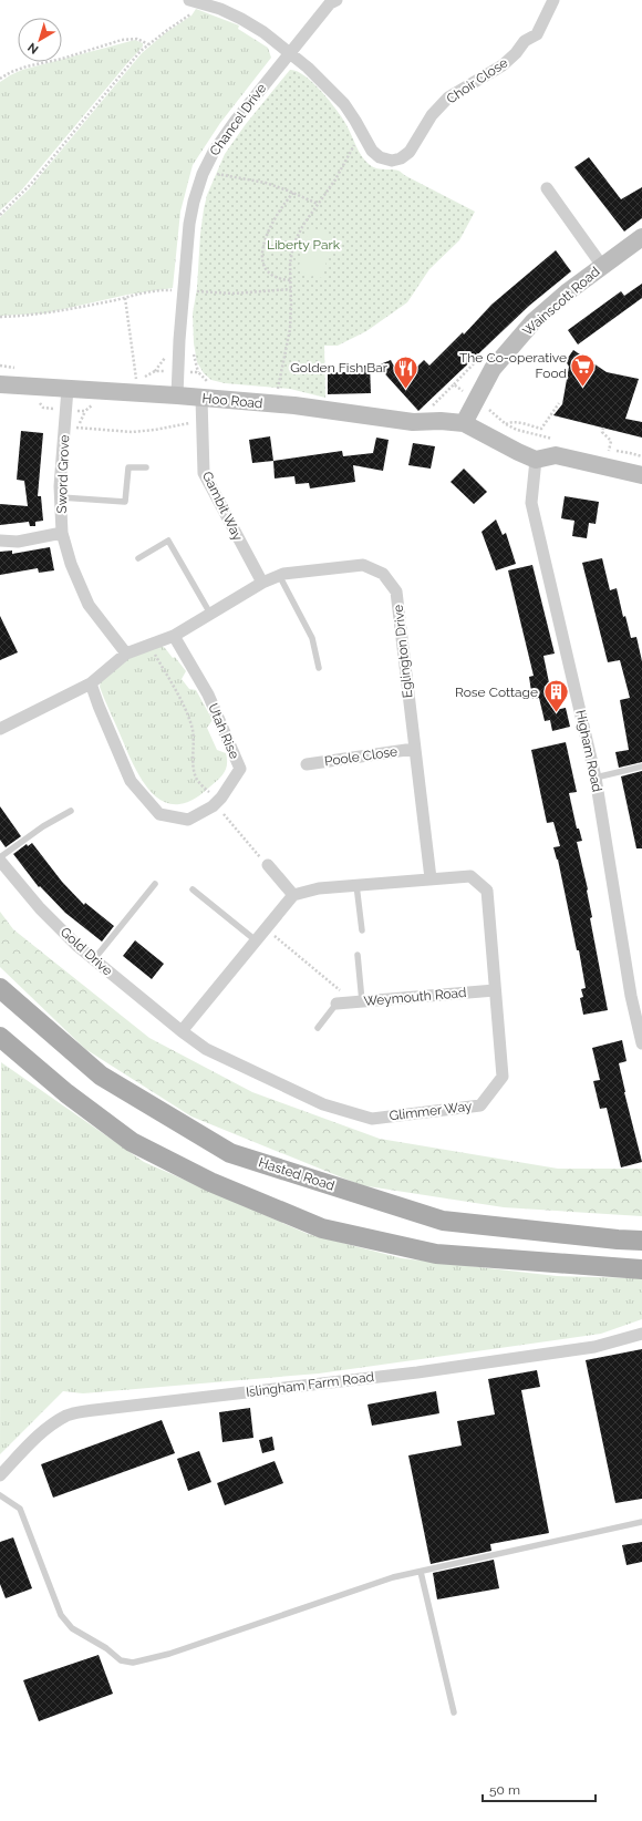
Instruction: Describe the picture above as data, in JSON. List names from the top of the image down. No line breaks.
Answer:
{"streets":{"main road":["Wainscott Road","Hoo Road","Hasted Road"],"street":["Choir Close","Chancel Drive","Sword Grove","Gambit Way","Eglington Drive","Utah Rise","Higham Road","Poole Close","Gold Drive","Weymouth Road","Glimmer Way","Islingham Farm Road"]},"crossings":[["Choir Close","Chancel Drive"],["Chancel Drive","Hoo Road"],["Wainscott Road","Hoo Road"],["Hoo Road","Sword Grove"],["Hoo Road","Gambit Way"],["Sword Grove","Eglington Drive"],["Gambit Way","Eglington Drive"],["Eglington Drive","Utah Rise"],["Eglington Drive","Poole Close"],["Eglington Drive","Glimmer Way"],["Gold Drive","Glimmer Way"],["Weymouth Road","Glimmer Way"]],"parks":["Liberty Park"],"places":{"supermarket":["The Co-operative Food"],"restaurant":["Golden Fish Bar"],"building":["Rose Cottage"]},"scale_bar":"50 m","north":"bottom left"}
